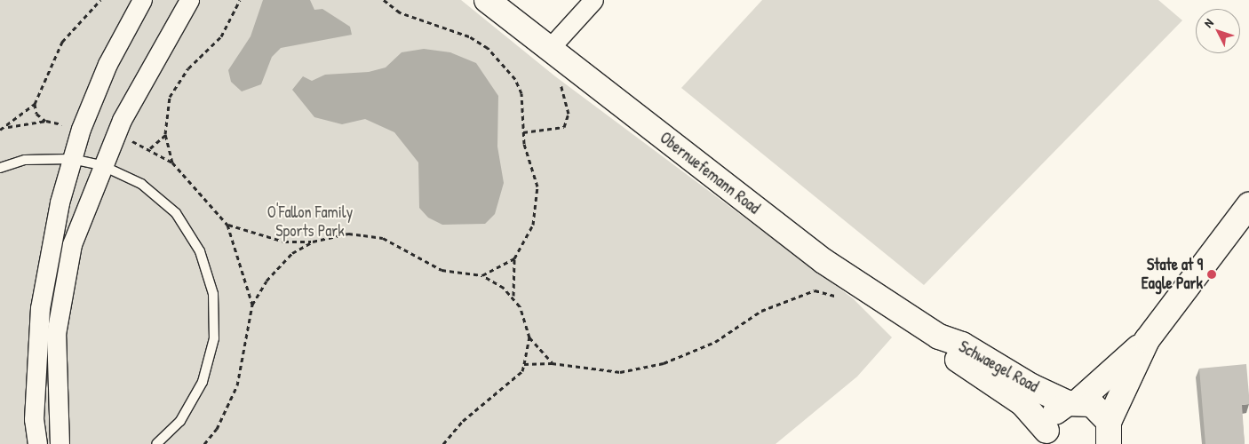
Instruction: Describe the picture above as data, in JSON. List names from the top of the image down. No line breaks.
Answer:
{"streets":{"street":["Obernuefemann Road","Schwaegel Road"]},"crossings":[["Obernuefemann Road","Schwaegel Road"]],"parks":["O'Fallon Family Sports Park"],"places":["State at 9 Eagle Park"],"north":"top left"}
